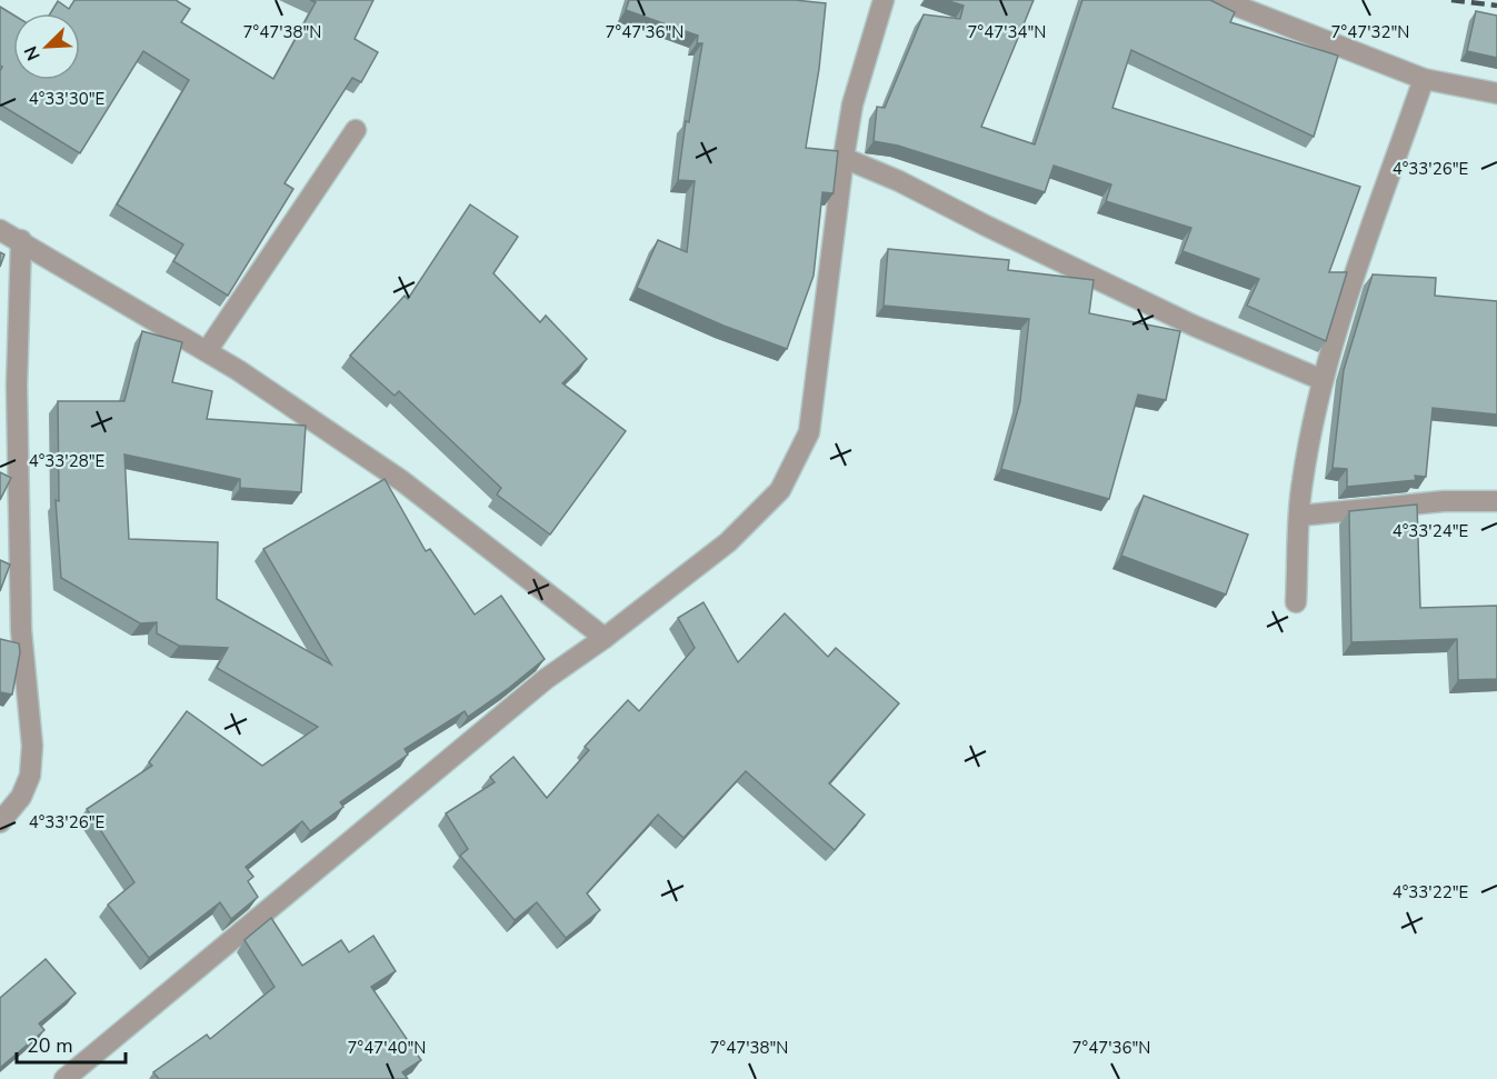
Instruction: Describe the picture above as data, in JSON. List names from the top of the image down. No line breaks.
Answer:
{"scale_bar":"20 m","north":"bottom left","coordinates":["7°47'38\"N","7°47'36\"N","7°47'34\"N","7°47'32\"N","4°33'30\"E","4°33'26\"E","4°33'28\"E","4°33'24\"E","4°33'22\"E","7°47'40\"N"]}
